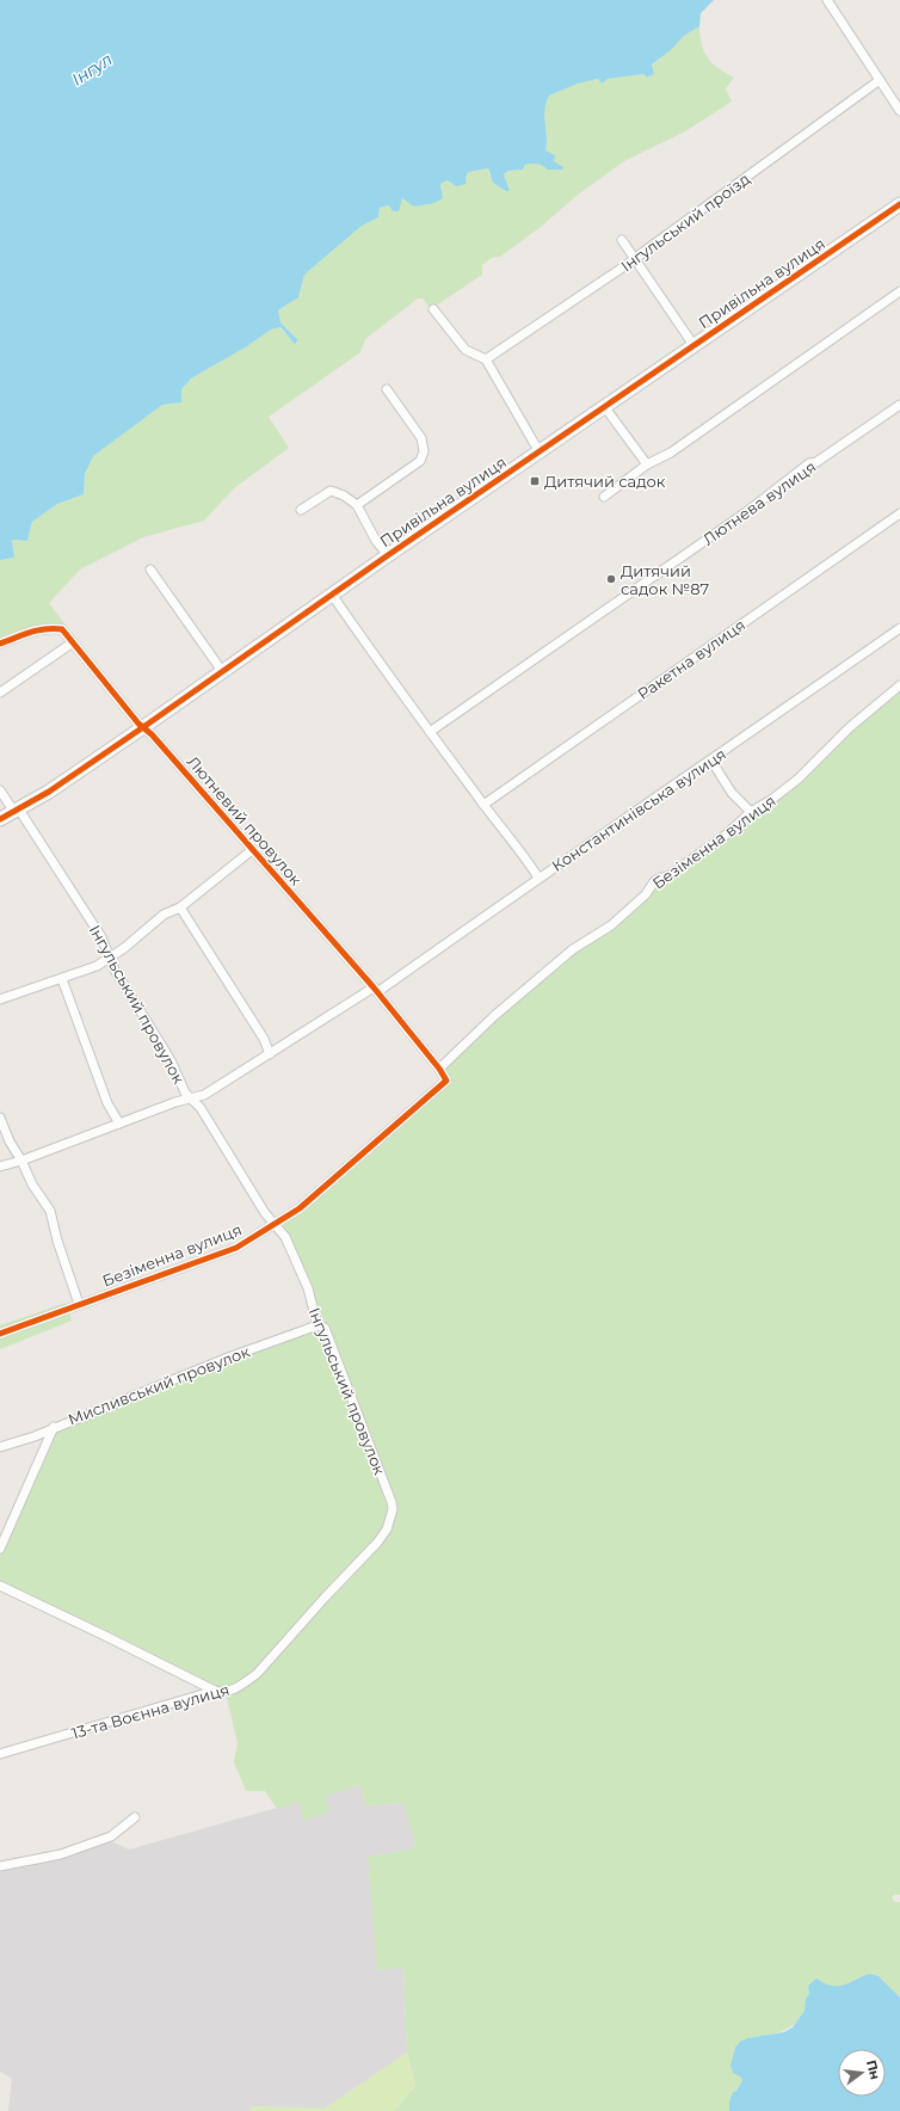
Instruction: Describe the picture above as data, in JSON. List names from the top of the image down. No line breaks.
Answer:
{"streets":{"street":["Інгульський проїзд","Привільна вулиця","Лютнева вулиця","Ракетна вулиця","Константинівська вулиця","Лютневий провулок","Безіменна вулиця","Інгульський провулок","Мисливський провулок","13-та Воєнна вулиця"]},"crossings":[["Привільна вулиця","Лютневий провулок"],["Привільна вулиця","Інгульський провулок"],["Константинівська вулиця","Лютневий провулок"],["Константинівська вулиця","Інгульський провулок"],["Лютневий провулок","Безіменна вулиця"],["Безіменна вулиця","Інгульський провулок"],["Інгульський провулок","Мисливський провулок"],["Інгульський провулок","13-та Воєнна вулиця"]],"water":["Інгул"],"places":{"transit":["Дитячий садок"],"other":["Дитячий садок №87"]},"north":"right"}
